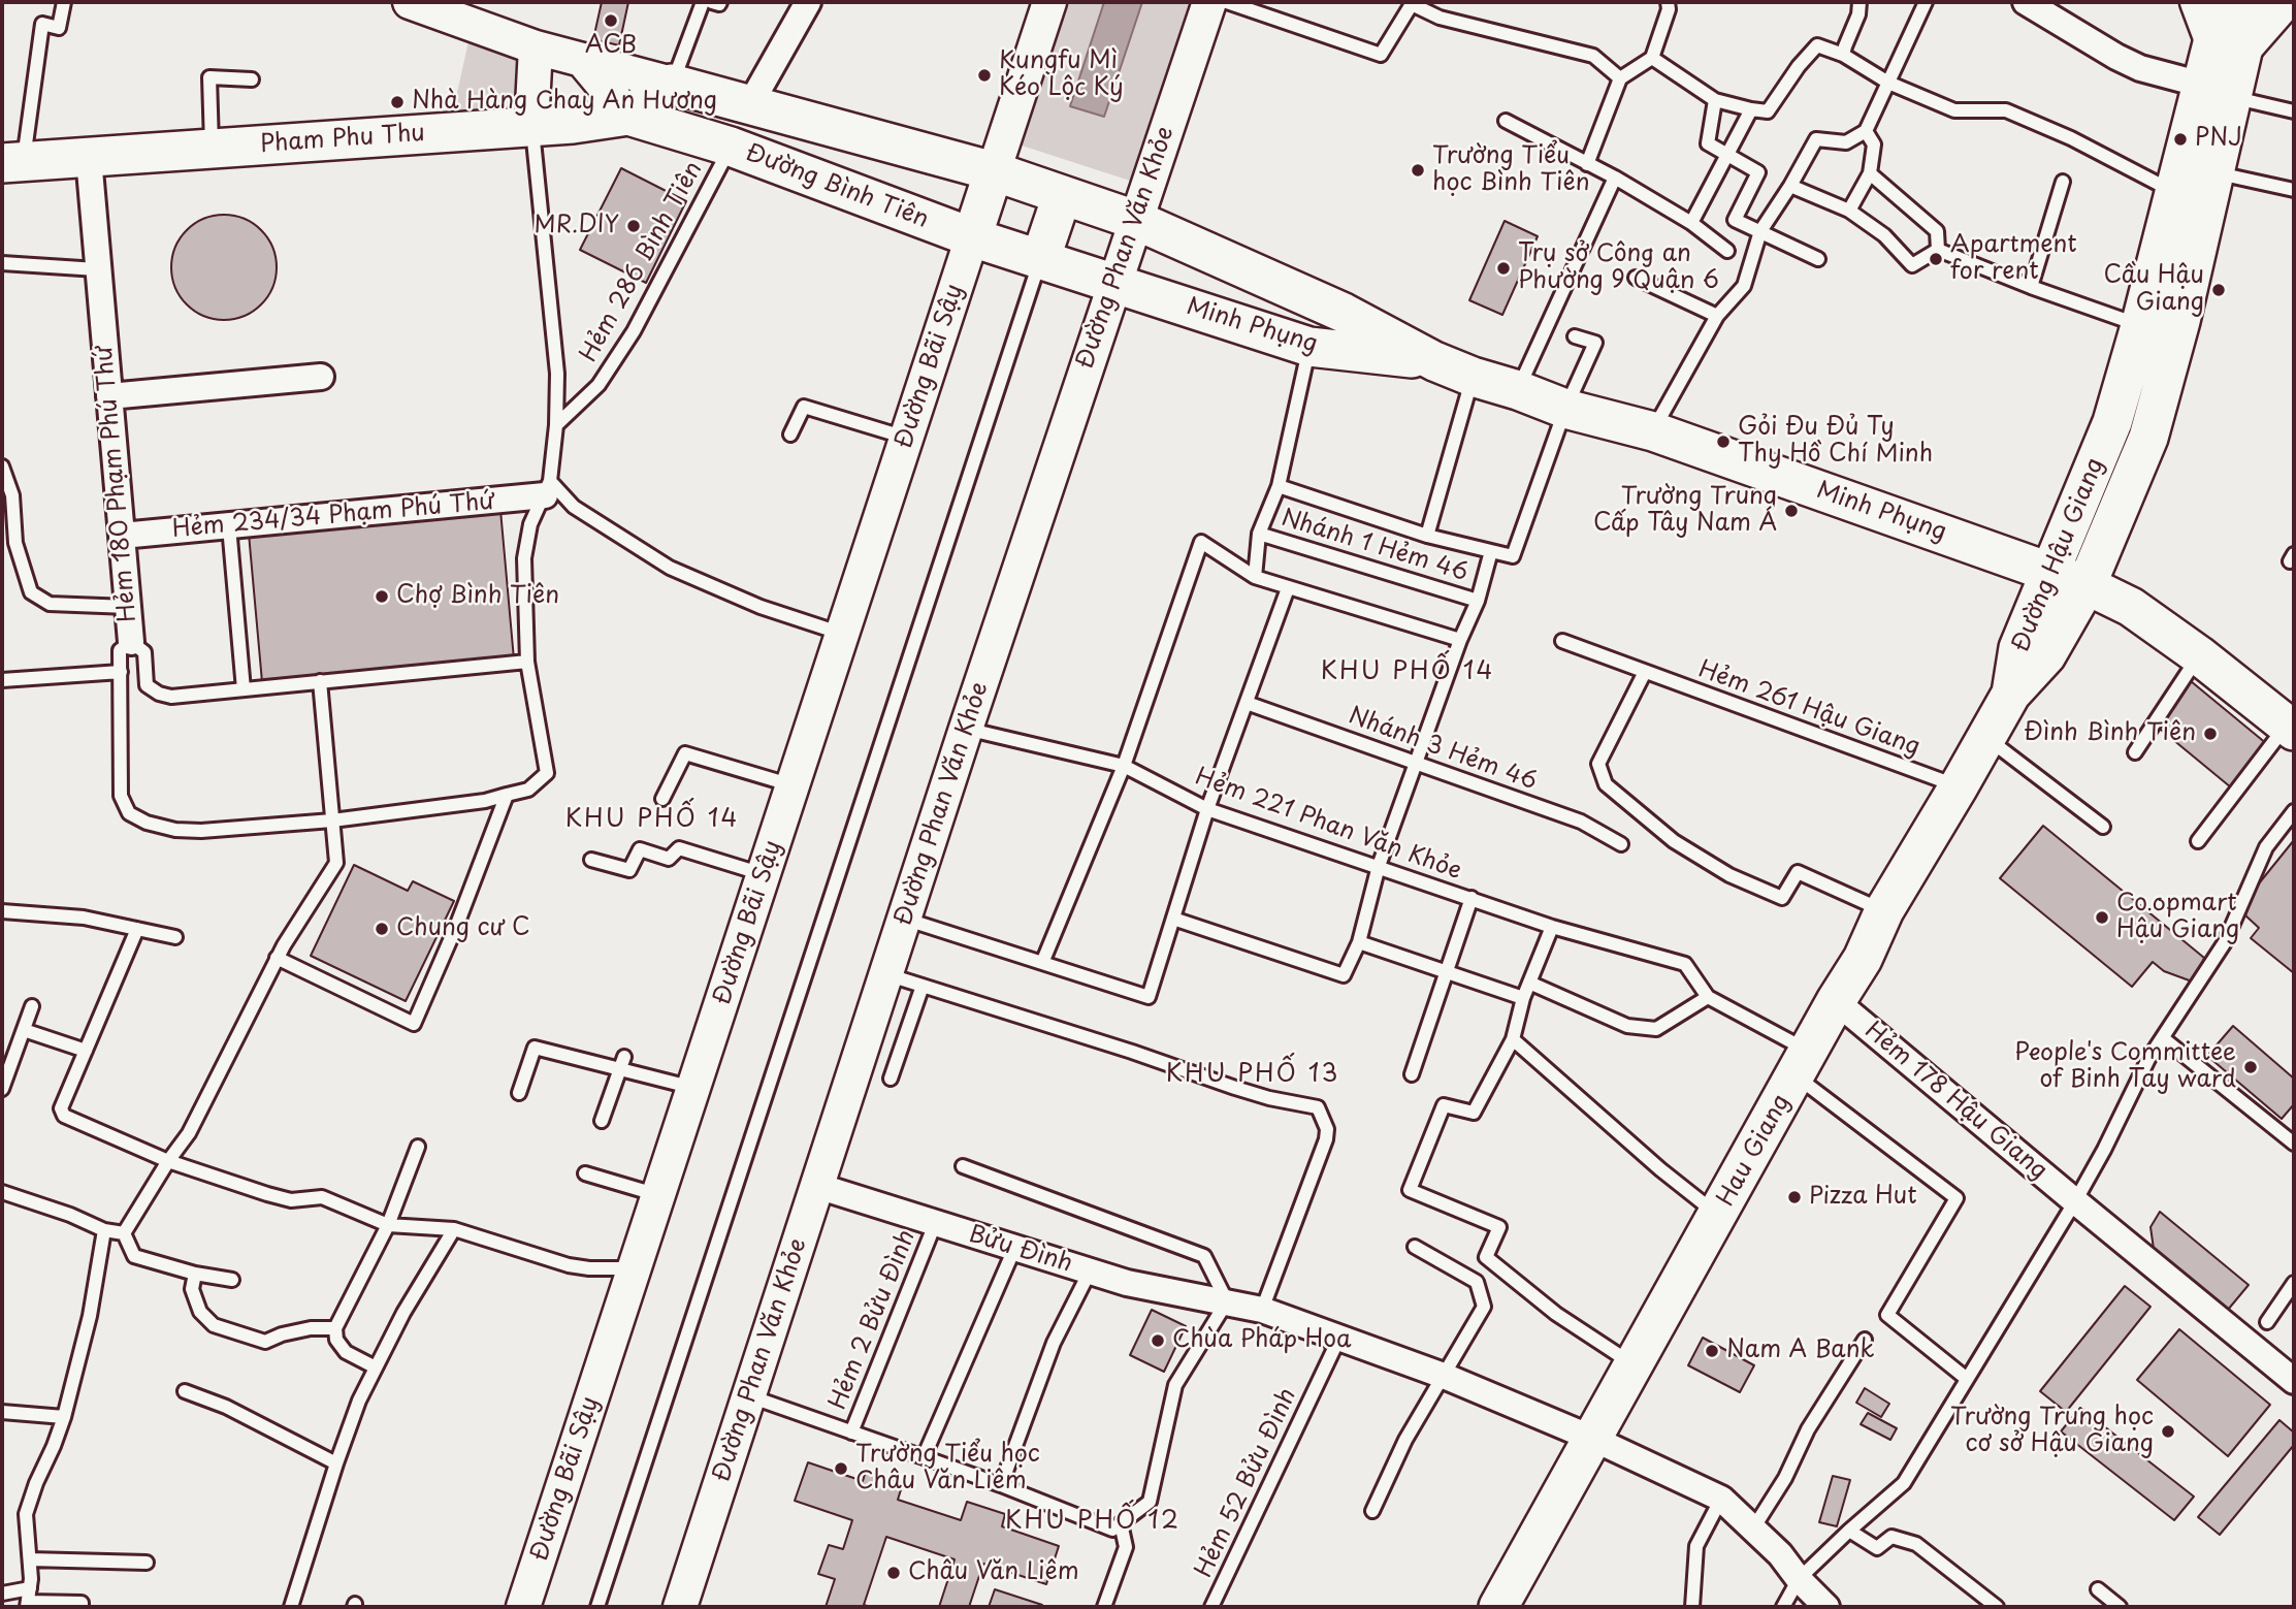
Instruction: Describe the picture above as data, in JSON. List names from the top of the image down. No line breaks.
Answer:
{"streets":{"main road":["Pham Phu Thu","Đường Bình Tiên","Minh Phụng","Đường Hậu Giang","Hau Giang"],"street":["Đường Phan Văn Khỏe","Đường Bãi Sậy","Hẻm 180 Phạm Phú Thứ","Hẻm 234/34 Phạm Phú Thứ","Hẻm 178 Hậu Giang","Bửu Đình"],"lane":["Hẻm 286 Bình Tiên","Nhánh 1 Hẻm 46","Hẻm 261 Hậu Giang","Nhánh 3 Hẻm 46","Hẻm 221 Phan Văn Khỏe","Hẻm 2 Bửu Đình","Hẻm 52 Bửu Đình"]},"crossings":[["Pham Phu Thu","Đường Bình Tiên"],["Pham Phu Thu","Hẻm 180 Phạm Phú Thứ"],["Đường Bình Tiên","Đường Phan Văn Khỏe"],["Đường Bình Tiên","Hẻm 286 Bình Tiên"],["Đường Bình Tiên","Minh Phụng"],["Đường Bình Tiên","Đường Bãi Sậy"],["Đường Phan Văn Khỏe","Minh Phụng"],["Đường Phan Văn Khỏe","Hẻm 221 Phan Văn Khỏe"],["Đường Phan Văn Khỏe","Bửu Đình"],["Minh Phụng","Đường Hậu Giang"],["Hẻm 180 Phạm Phú Thứ","Hẻm 234/34 Phạm Phú Thứ"],["Đường Hậu Giang","Hau Giang"],["Hẻm 261 Hậu Giang","Hau Giang"],["Hẻm 178 Hậu Giang","Hau Giang"],["Hau Giang","Bửu Đình"],["Bửu Đình","Hẻm 2 Bửu Đình"],["Bửu Đình","Hẻm 52 Bửu Đình"]],"districts":["KHU PHỐ 14","KHU PHỐ 14","KHU PHỐ 13","KHU PHỐ 12"],"places":["ACB","Kungfu Mì Kéo Lộc Ký","Nhà Hàng Chay An Hương","PNJ","Trường Tiểu học Bình Tiên","MR.DIY","Apartment for rent","Trụ sở Công an Phường 9 Quận 6","Cầu Hậu Giang","Gỏi Đu Đủ Ty Thy Hồ Chí Minh","Trường Trung Cấp Tây Nam Á","Chợ Bình Tiên","Đình Bình Tiên","Co.opmart Hậu Giang","Chung cư C","People's Committee of Binh Tay ward","Pizza Hut","Chùa Pháp Hoa","Nam A Bank","Trường Trung học cơ sở Hậu Giang","Trường Tiểu học Châu Văn Liêm","Châu Văn Liêm"]}
